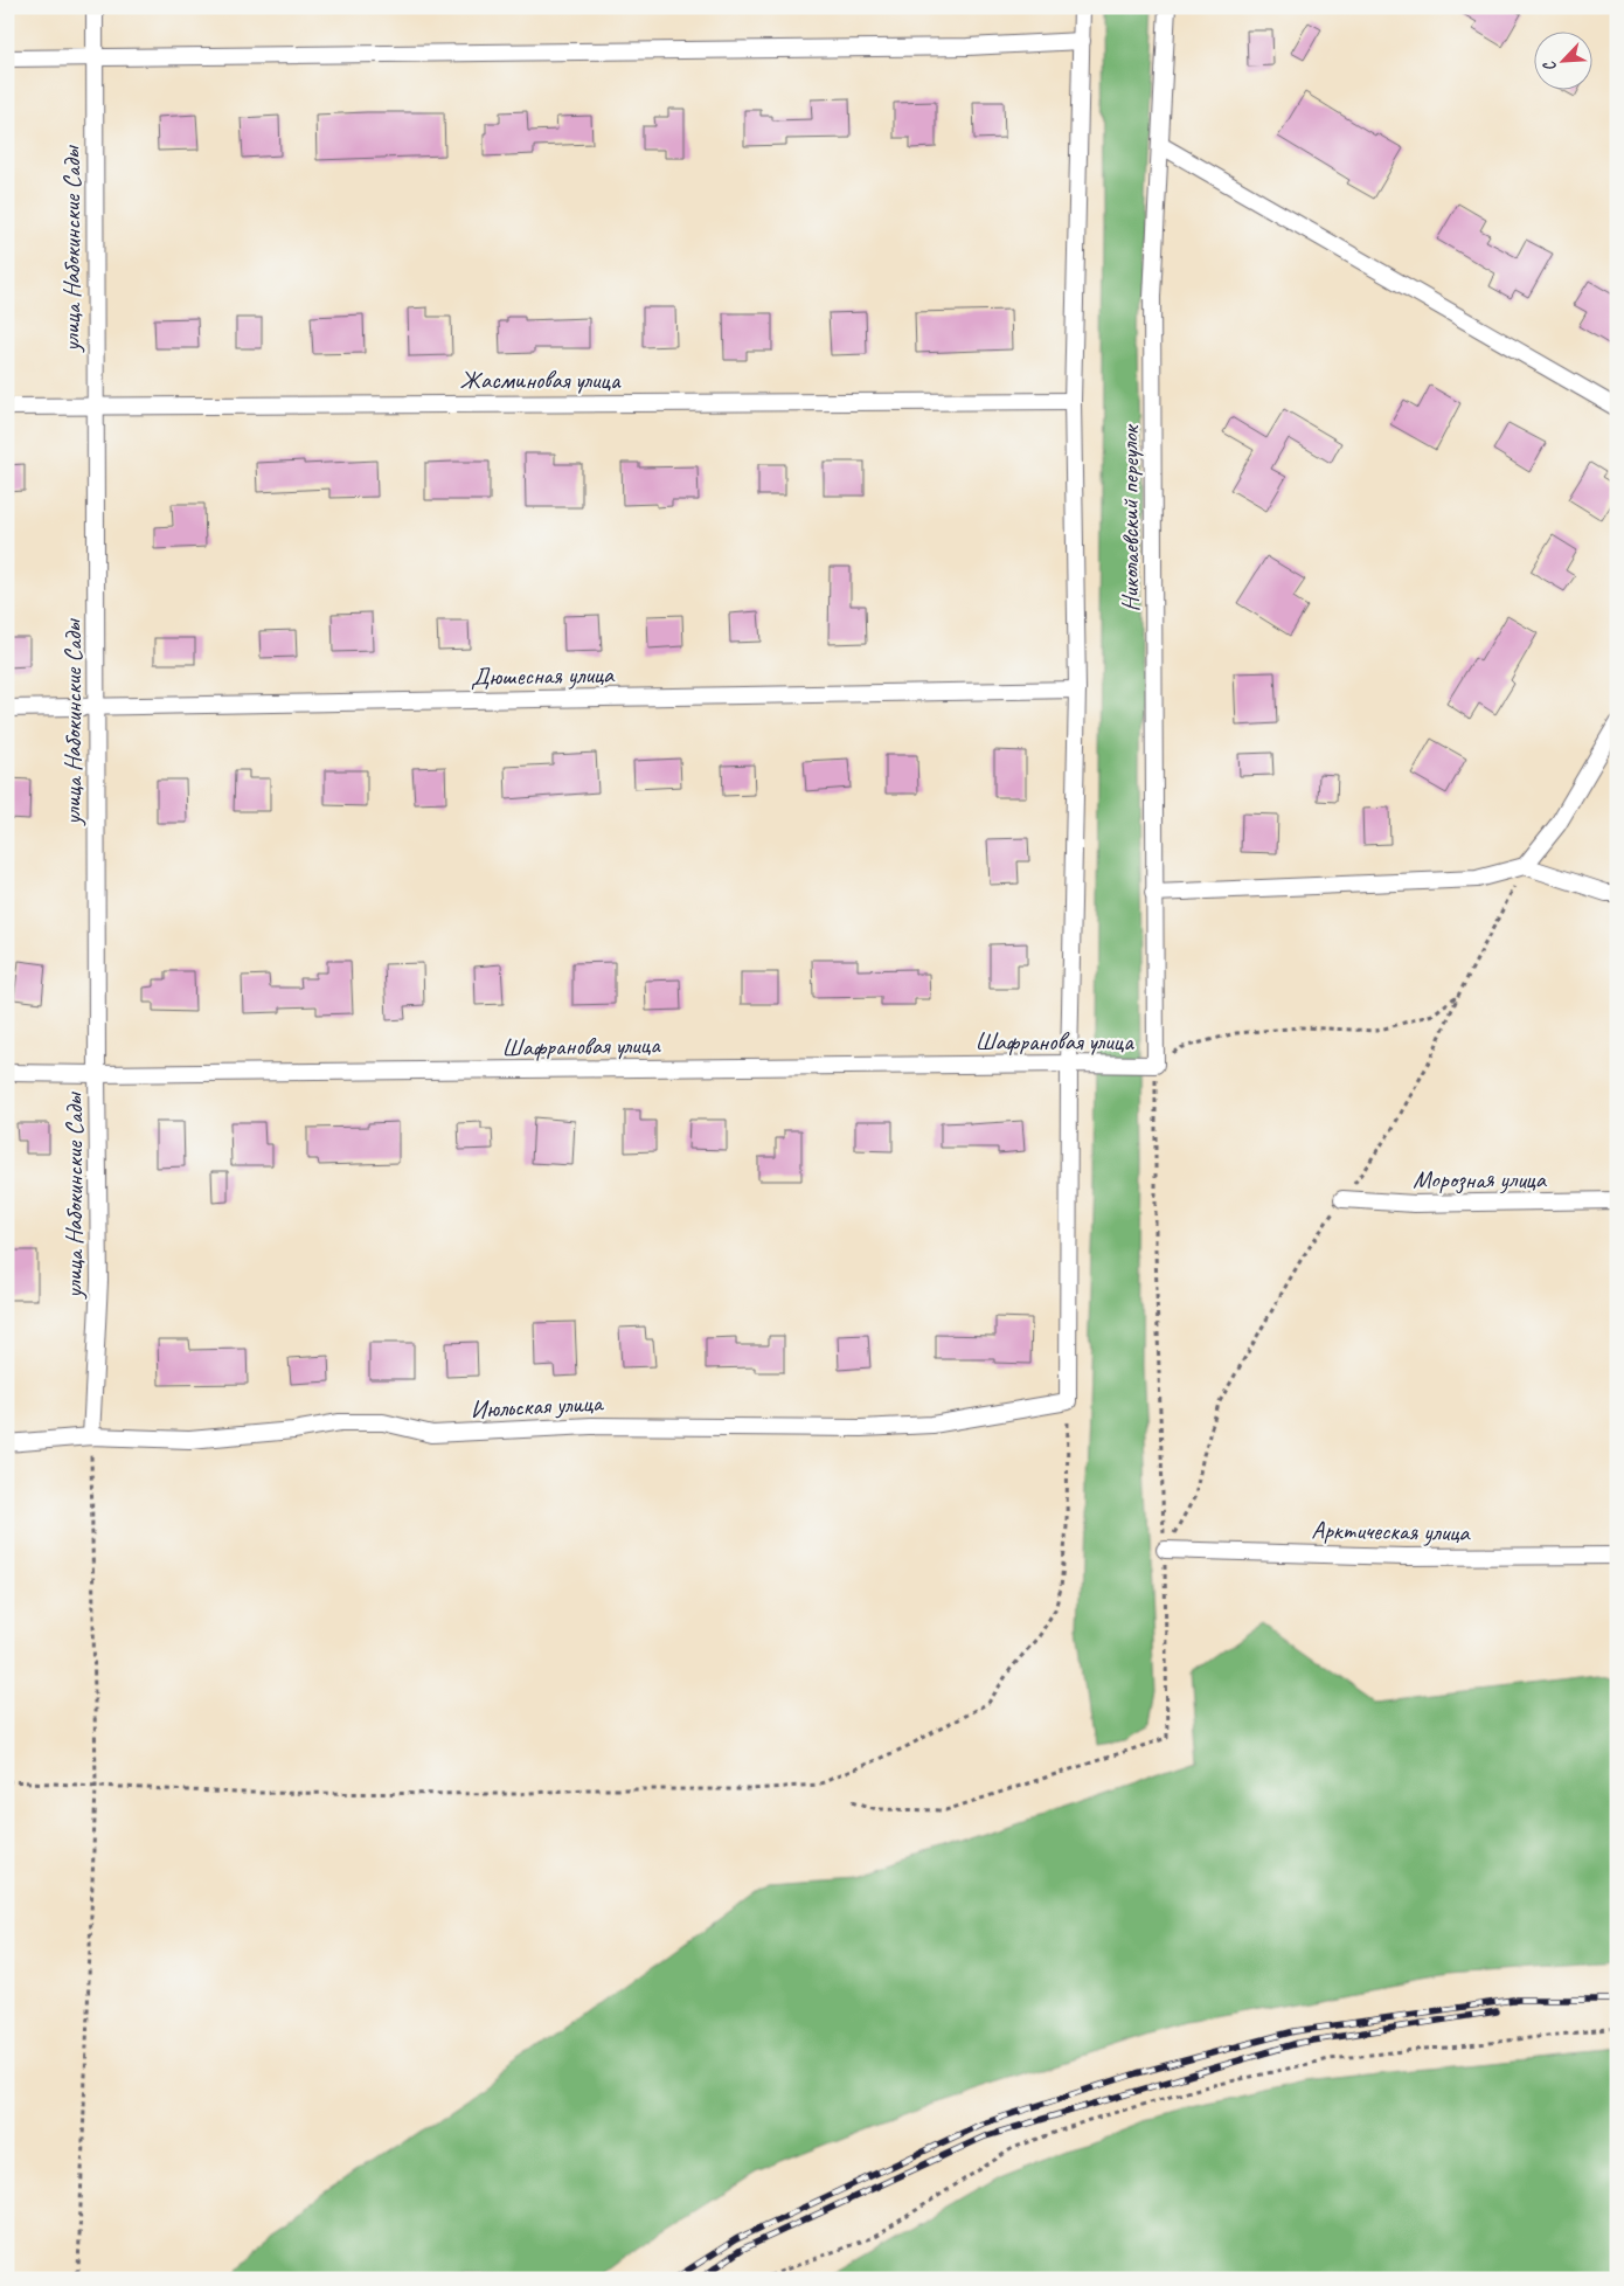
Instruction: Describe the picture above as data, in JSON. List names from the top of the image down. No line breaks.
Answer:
{"streets":{"street":["улица Набокинские Сады","Жасминовая улица","Николаевский переулок","Дюшесная улица","Шафрановая улица","Морозная улица","Июльская улица","Арктическая улица"]},"crossings":[["улица Набокинские Сады","Жасминовая улица"],["улица Набокинские Сады","Дюшесная улица"],["улица Набокинские Сады","Шафрановая улица"],["улица Набокинские Сады","Июльская улица"],["Николаевский переулок","Шафрановая улица"]],"north":"bottom left"}
